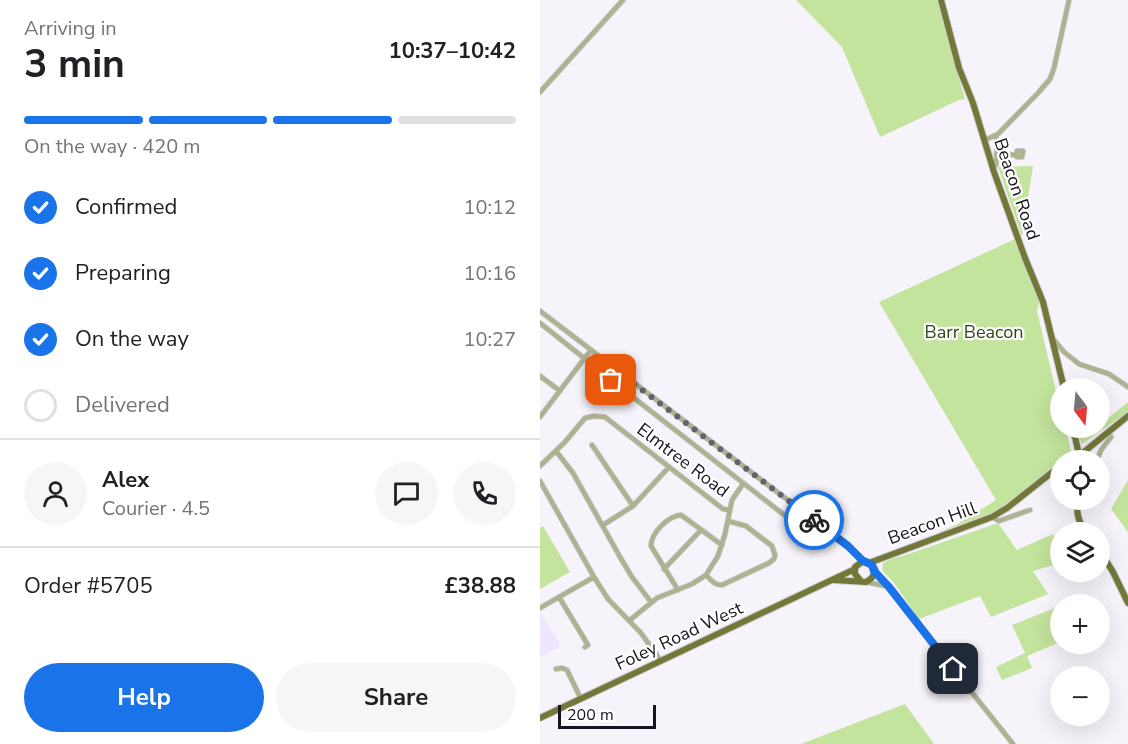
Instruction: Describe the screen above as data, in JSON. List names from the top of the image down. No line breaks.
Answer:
{"streets":{"main road":["Beacon Road","Beacon Hill","Foley Road West"],"street":["Elmtree Road"]},"crossings":[["Beacon Hill","Foley Road West"]],"parks":["Barr Beacon"],"scale_bar":"200 m","north":"bottom","page":{"heading":["3 min","Arriving in","10:37–10:42"],"panel":["Alex","Courier · 4.5","Order #5705","£38.88"],"bar":"On the way · 420 m","list":[["Confirmed","10:12"],["Preparing","10:16"],["On the way","10:27"],"Delivered"],"map_buttons":["+","−"],"buttons":["Help","Share"],"scale":"200 m"}}
